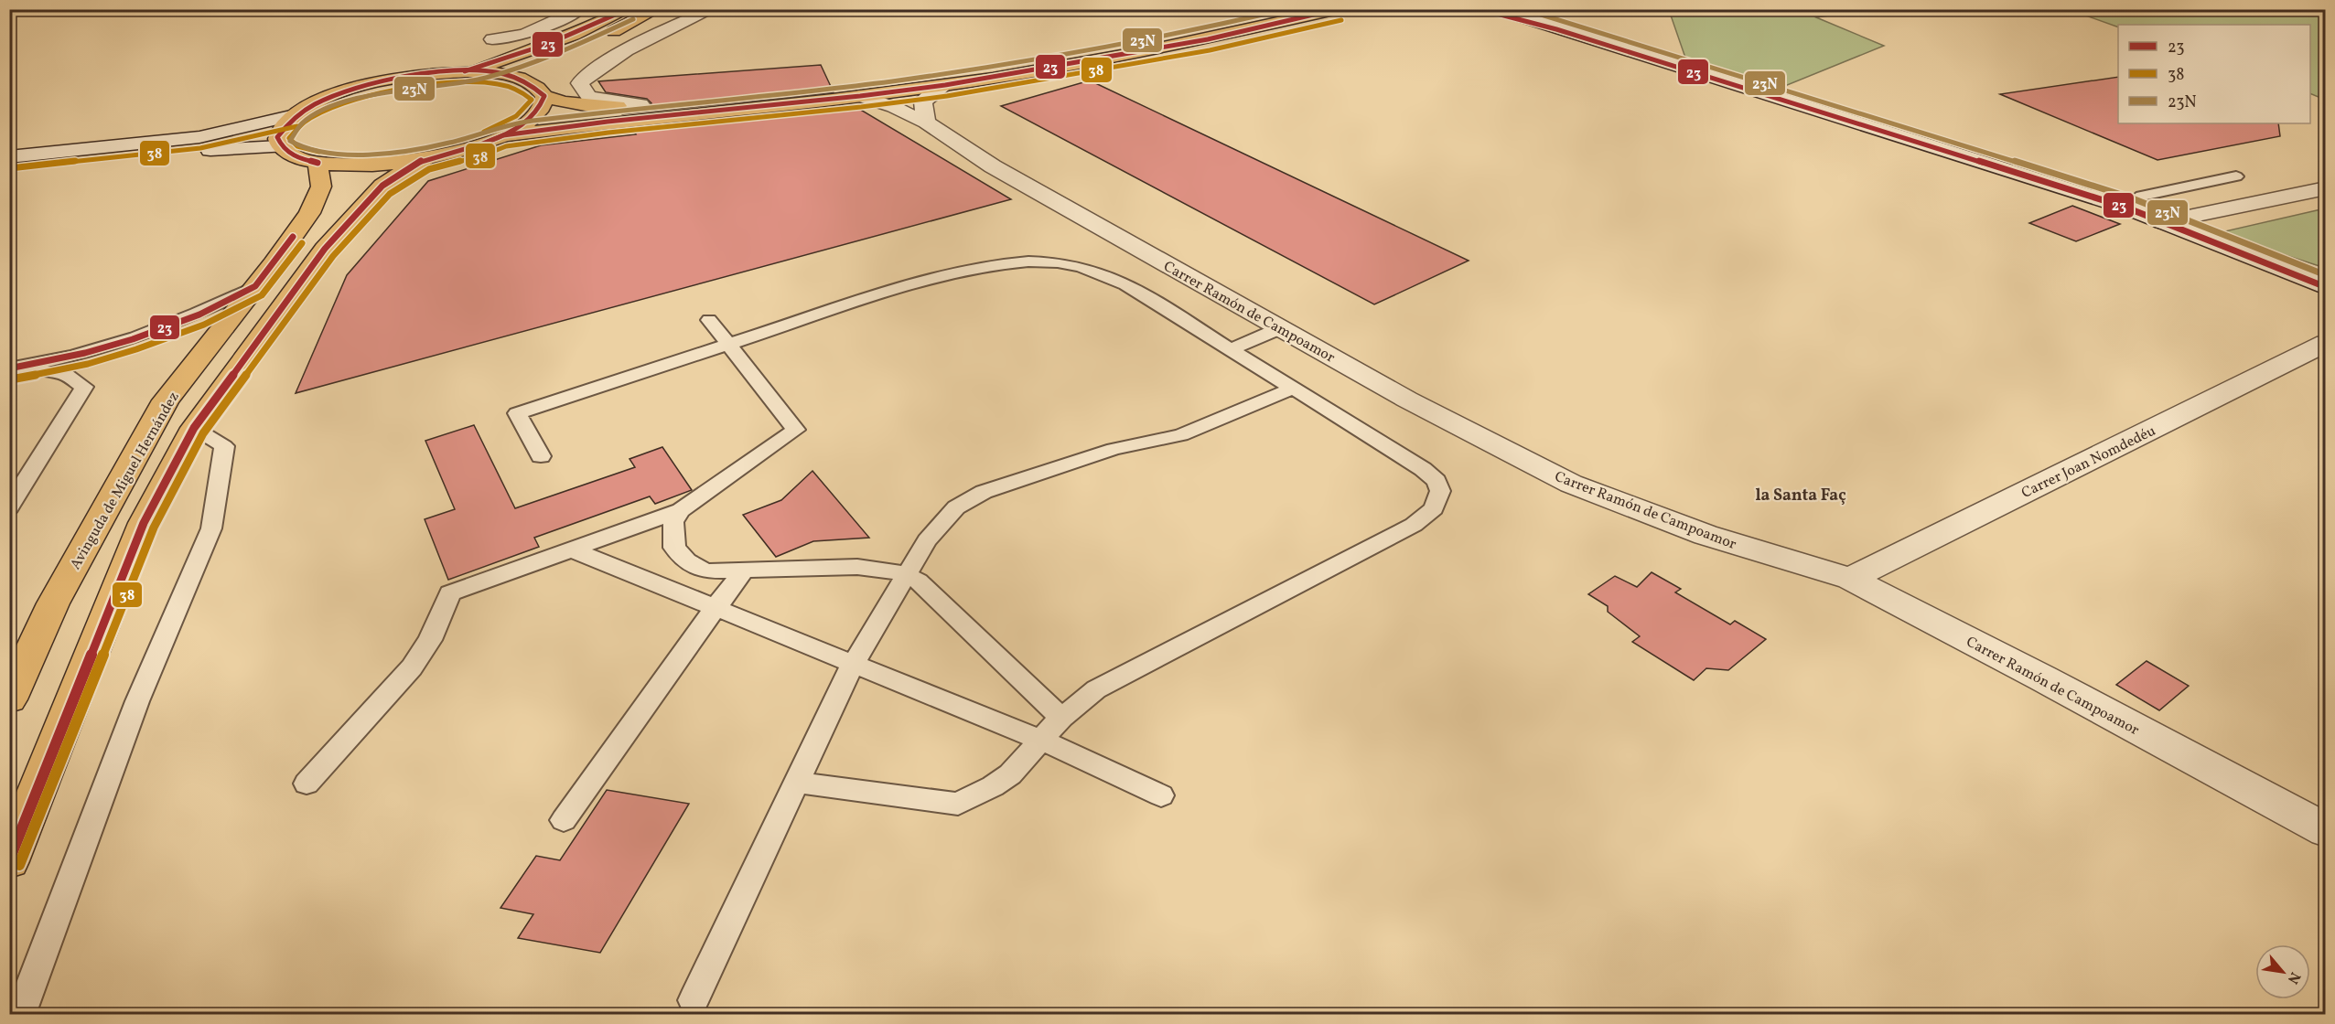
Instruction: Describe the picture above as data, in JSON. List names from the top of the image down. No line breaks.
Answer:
{"streets":{"main road":["Avinguda de Miguel Hernández"],"street":["Carrer Ramón de Campoamor","Carrer Joan Nomdedéu"]},"crossings":[["Carrer Ramón de Campoamor","Carrer Joan Nomdedéu"]],"districts":["la Santa Faç"],"lines":["transit line 23","transit line 23N","transit line 38"],"legend":["23","38","23N"],"north":"bottom right"}
